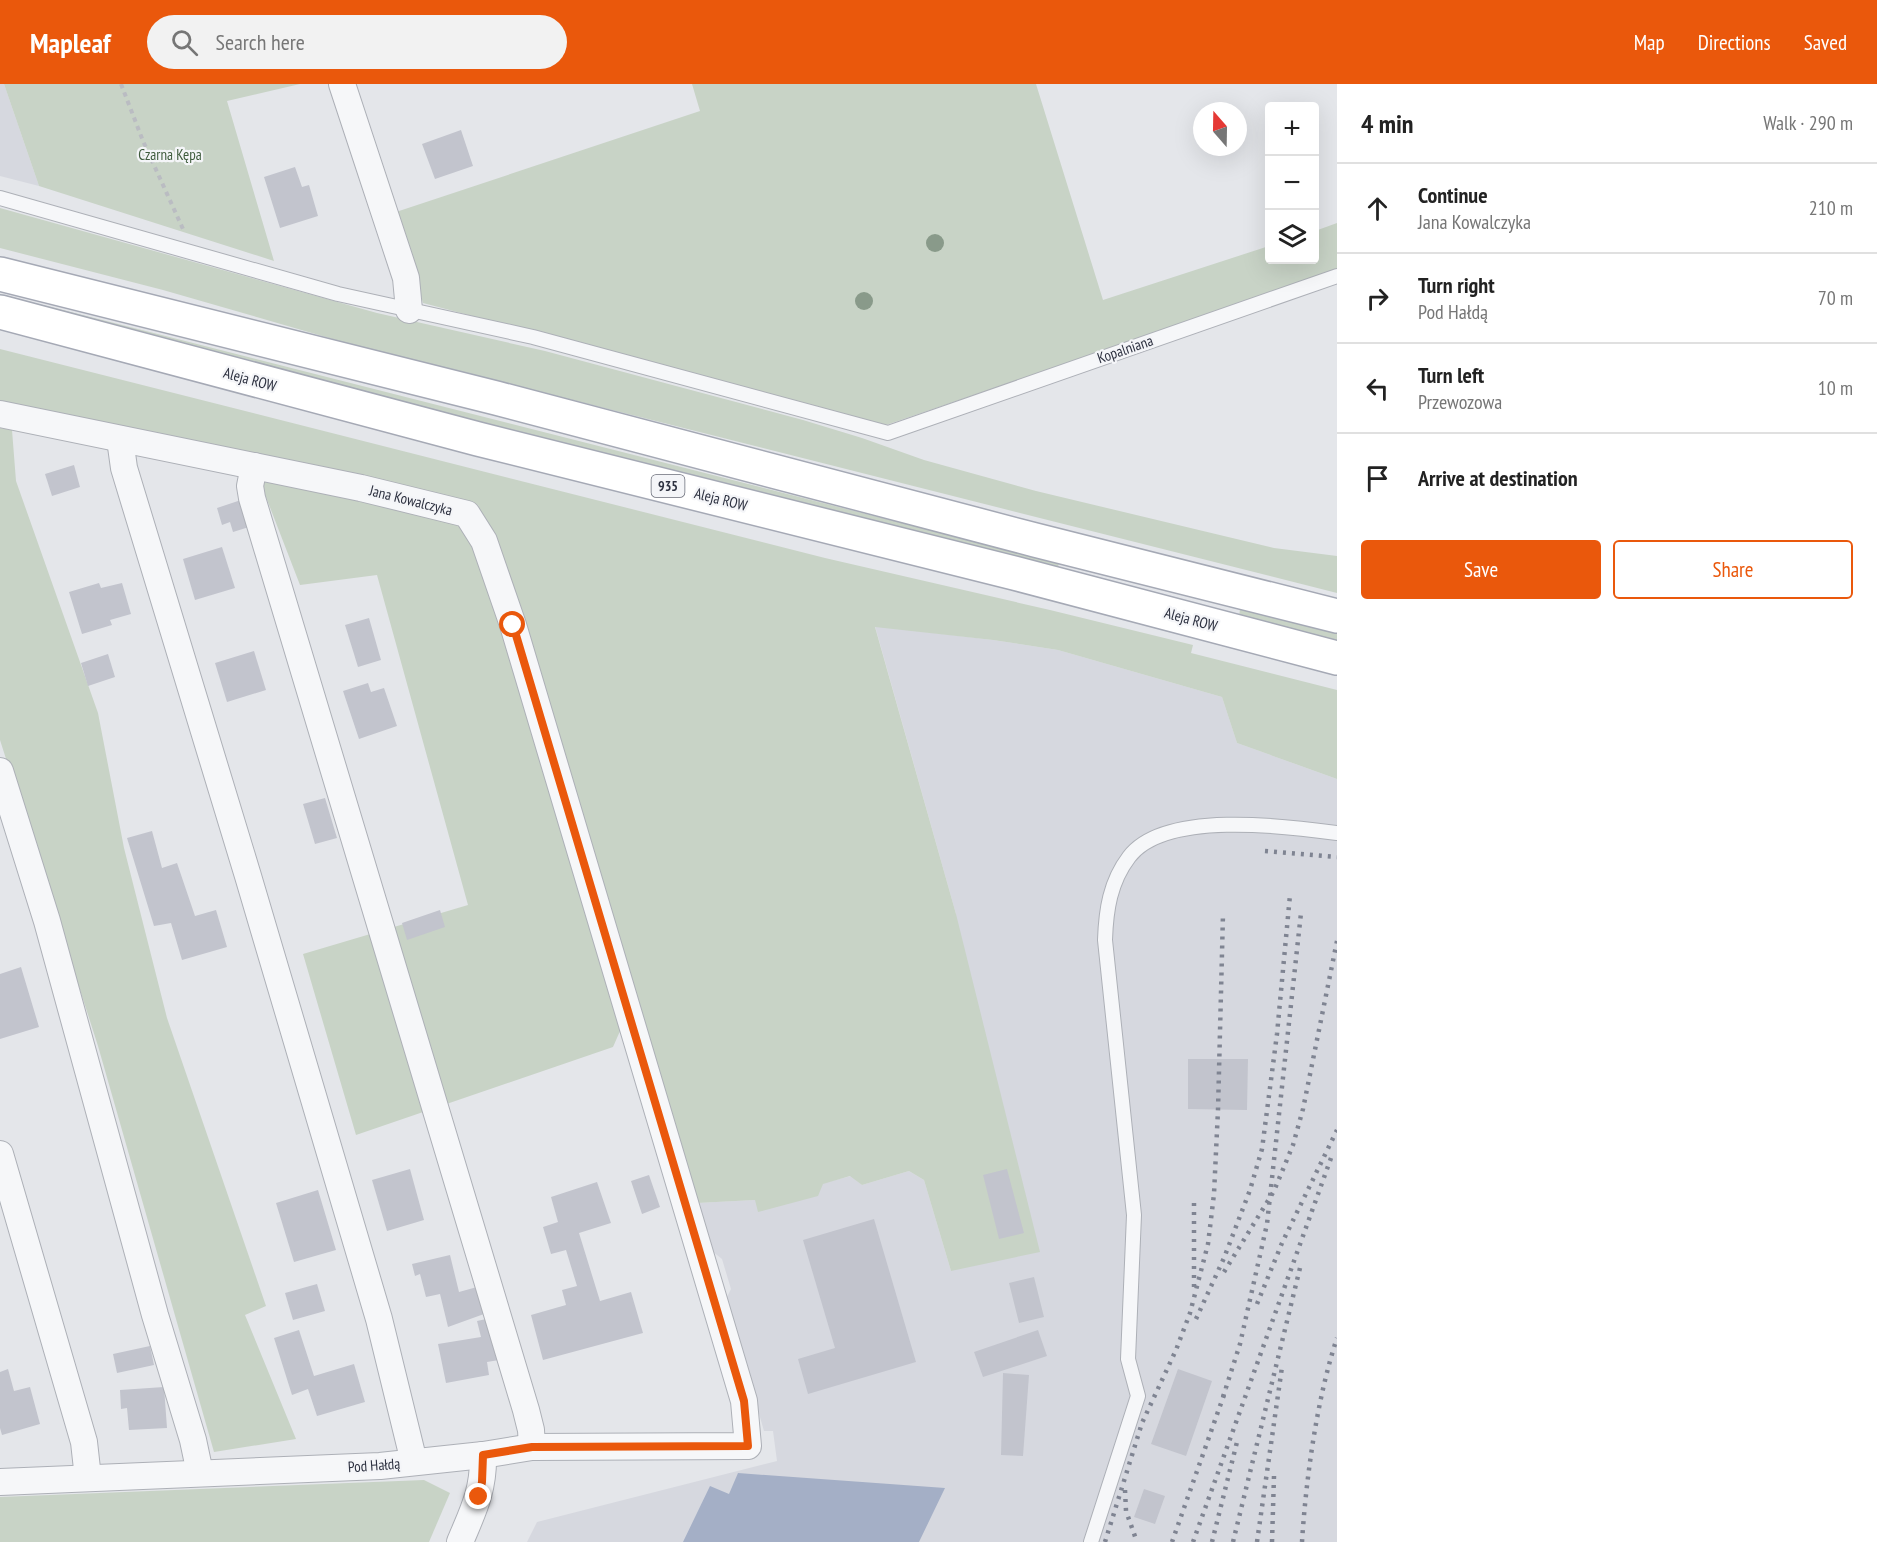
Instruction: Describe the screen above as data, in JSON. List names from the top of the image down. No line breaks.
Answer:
{"streets":{"main road":["Aleja ROW","935"],"street":["Jana Kowalczyka","Pod Hałdą"],"lane":["Kopalniana"]},"crossings":[["Jana Kowalczyka","Pod Hałdą"]],"parks":["Czarna Kępa"],"north":"top","page":{"header":"Mapleaf","search":"Search here","nav":["Map","Directions","Saved"],"heading":["4 min","Walk · 290 m"],"map_buttons":["+","−"],"list":[["Continue","Jana Kowalczyka","210 m"],["Turn right","Pod Hałdą","70 m"],["Turn left","Przewozowa","10 m"],"Arrive at destination"],"buttons":["Save","Share"]}}
